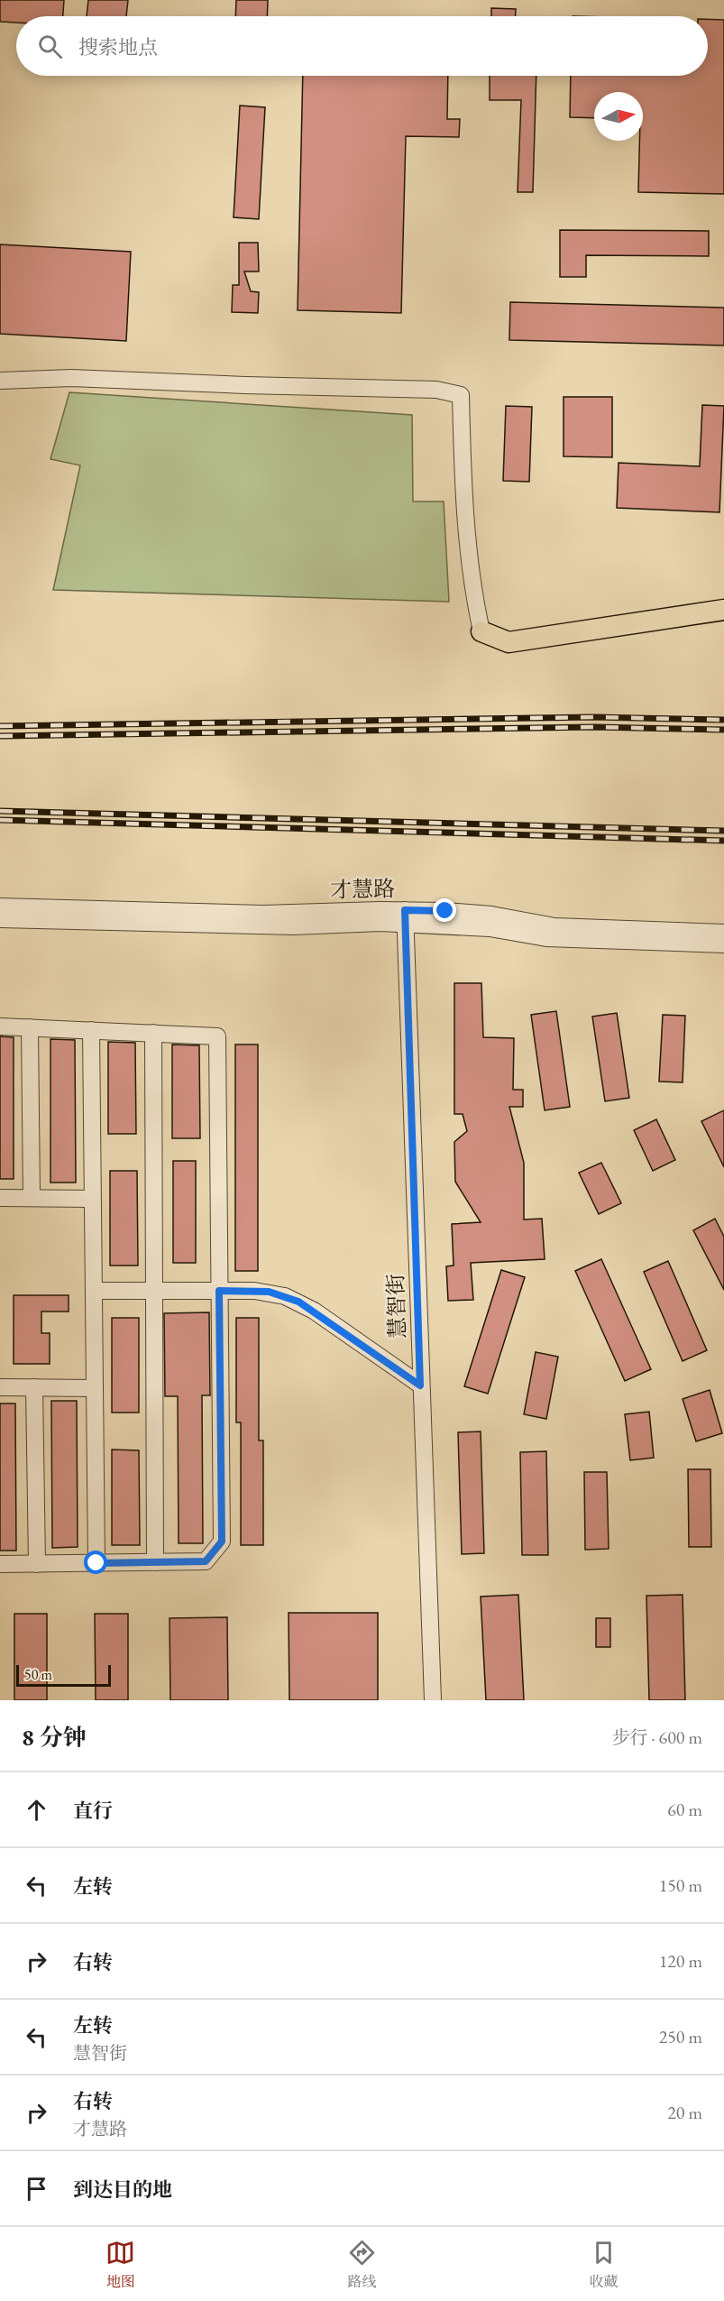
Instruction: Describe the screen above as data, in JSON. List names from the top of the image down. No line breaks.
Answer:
{"streets":{"street":["才慧路","慧智街"]},"crossings":[["才慧路","慧智街"]],"scale_bar":"50 m","north":"right","page":{"search":"搜索地点","scale":"50 m","heading":["8 分钟","步行 · 600 m"],"list":[["直行","60 m"],["左转","150 m"],["右转","120 m"],["左转","慧智街","250 m"],["右转","才慧路","20 m"],"到达目的地"],"nav":["地图","路线","收藏"]}}
